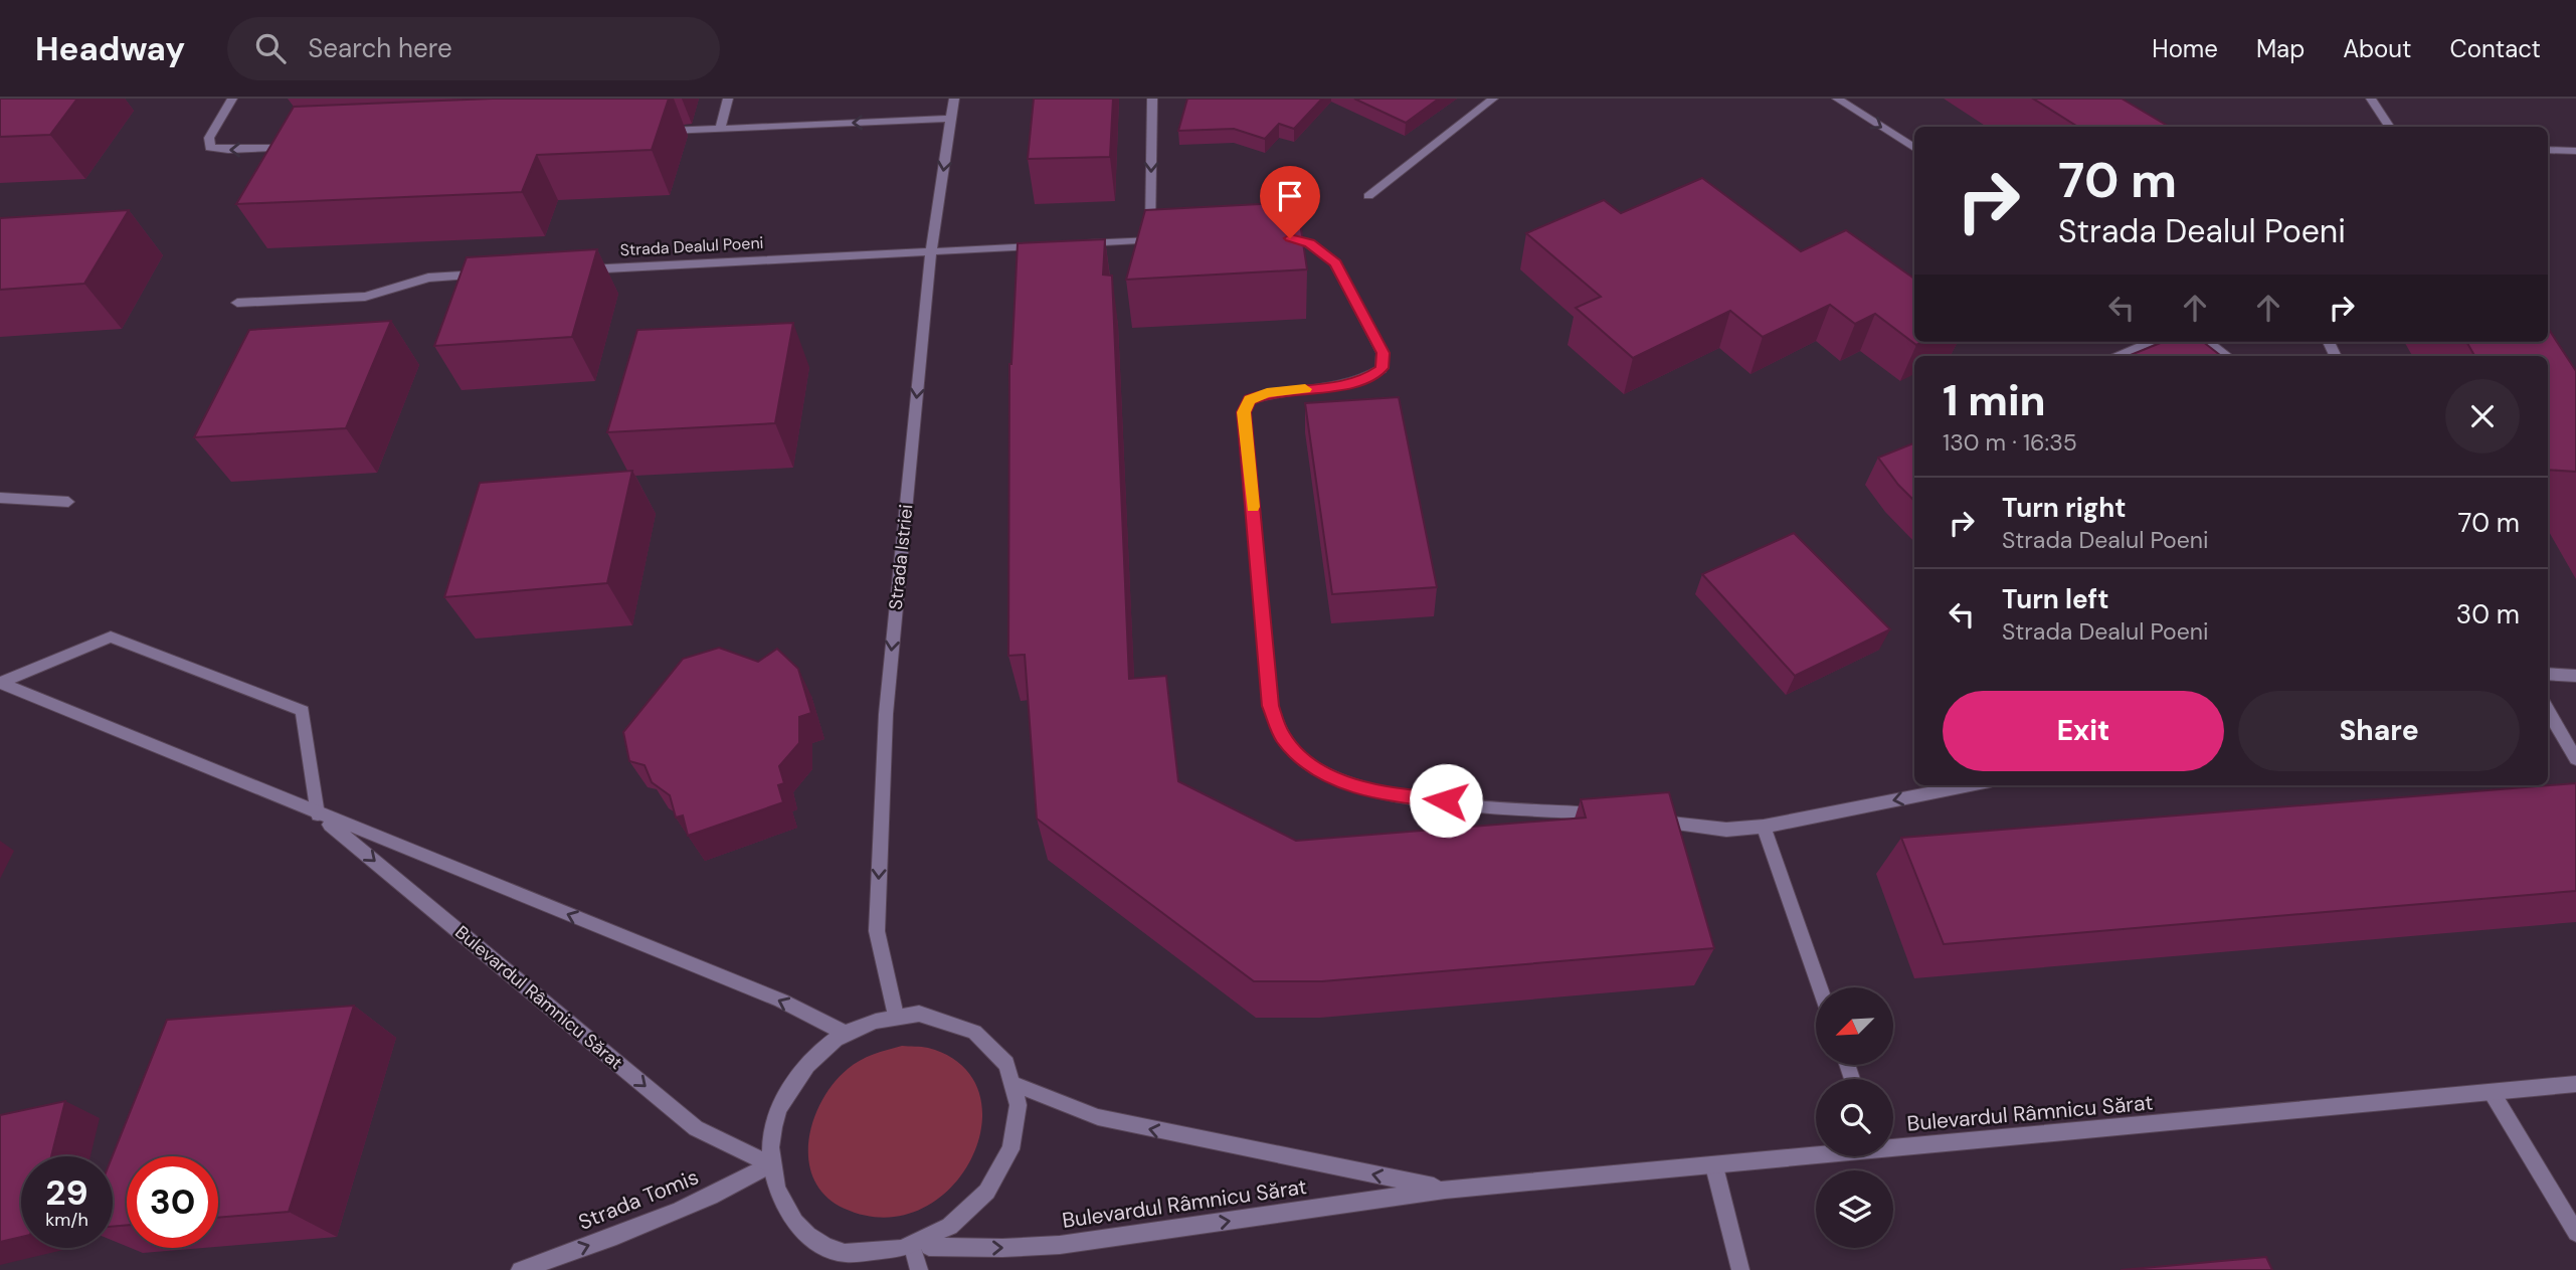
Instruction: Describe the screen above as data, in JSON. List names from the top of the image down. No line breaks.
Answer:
{"streets":{"street":["Strada Dealul Poeni","Strada Istriei","Bulevardul Râmnicu Sărat","Strada Tomis"]},"crossings":[["Strada Dealul Poeni","Strada Istriei"],["Strada Istriei","Bulevardul Râmnicu Sărat"],["Strada Istriei","Strada Tomis"],["Bulevardul Râmnicu Sărat","Strada Tomis"]],"one_way":["Strada Istriei","Strada Tomis"],"north":"bottom left","page":{"header":"Headway","search":"Search here","nav":["Home","Map","About","Contact"],"turn":["70 m","Strada Dealul Poeni"],"heading":["1 min","130 m · 16:35"],"list":[{"name":"Turn right","note":"Strada Dealul Poeni","value":"70 m"},{"name":"Turn left","note":"Strada Dealul Poeni","value":"30 m"}],"buttons":["Exit","Share"],"speed":"29 km/h","limit":"30"}}
